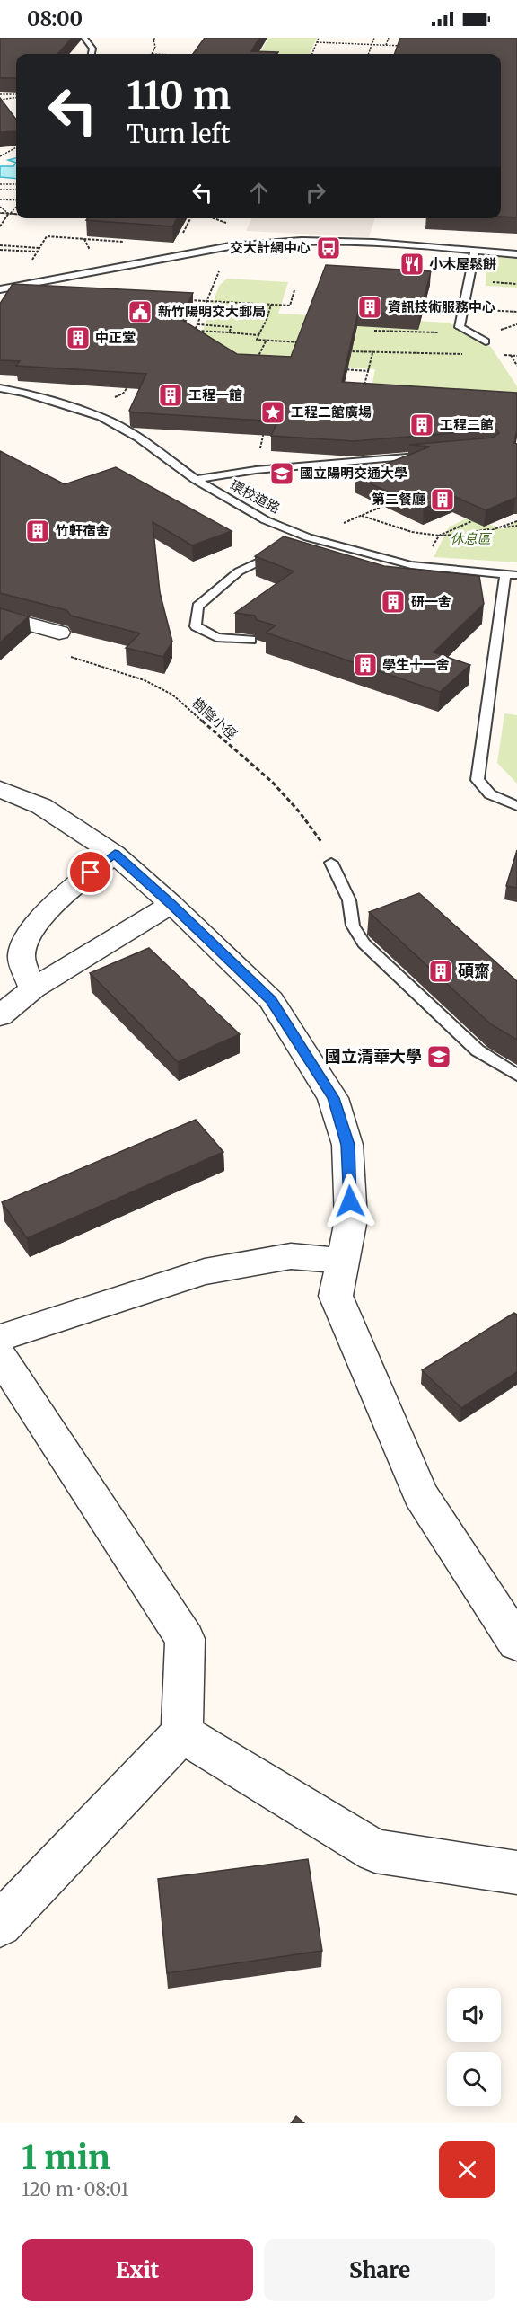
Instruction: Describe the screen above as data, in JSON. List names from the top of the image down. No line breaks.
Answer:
{"streets":{"lane":["環校道路"],"path":["樹陰小徑"]},"parks":["休息區"],"places":{"bus stop":["交大計網中心"],"restaurant":["小木屋鬆餅"],"building":["資訊技術服務中心","中正堂","工程一館","工程二館","第二餐廳","竹軒宿舍","研一舍","學生十一舍","碩齋"],"public building":["新竹陽明交大郵局"],"place":["工程二館廣場"],"school or university":["國立陽明交通大學","國立清華大學"]},"page":{"status":"08:00","turn":["110 m","Turn left"],"heading":["1 min","120 m · 08:01"],"buttons":["Exit","Share"]}}
